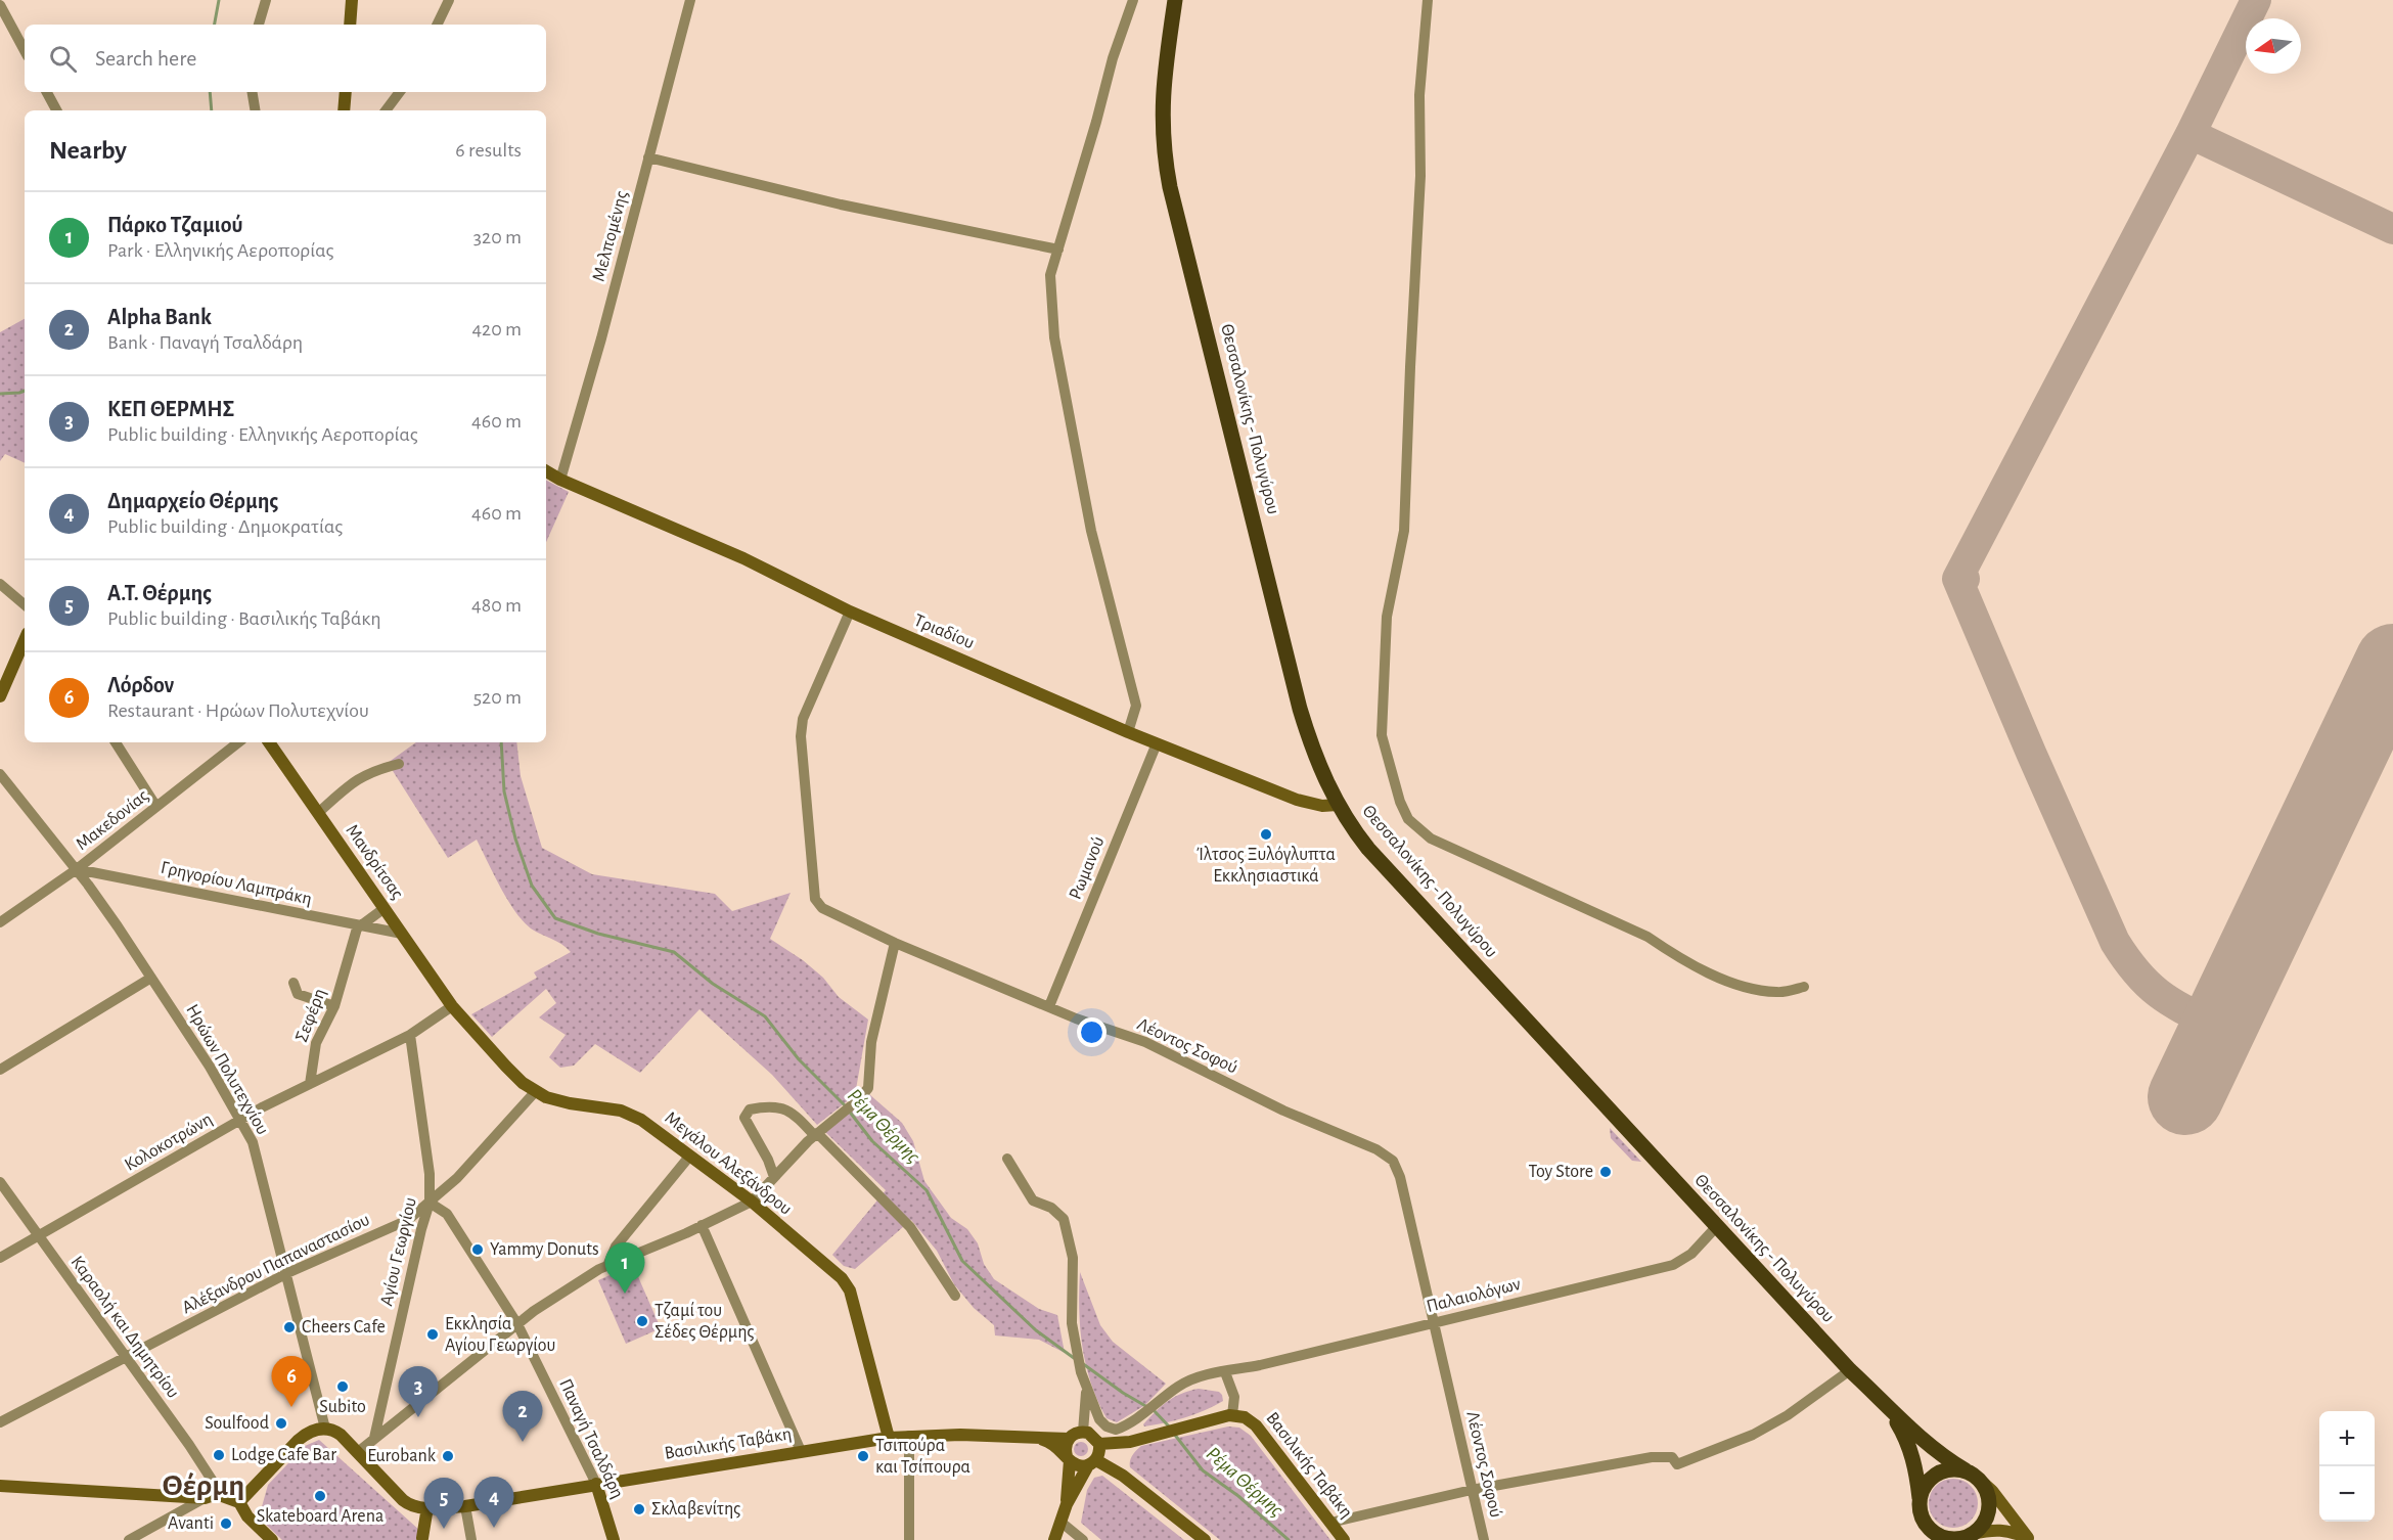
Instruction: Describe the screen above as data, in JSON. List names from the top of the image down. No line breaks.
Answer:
{"streets":{"main road":["Θεσσαλονίκης - Πολυγύρου","Τριαδίου","Μανδρίτσας","Μεγάλου Αλεξάνδρου","Παναγή Τσαλδάρη","Βασιλικής Ταβάκη"],"street":["Μελπομένης","Μακεδονίας","Ρωμανού","Γρηγορίου Λαμπράκη","Σεφέρη","Λέοντος Σοφού","Ηρώων Πολυτεχνίου","Κολοκοτρώνη","Αγίου Γεωργίου","Αλέξανδρου Παπαναστασίου","Παλαιολόγων","Καραολή και Δημητρίου"]},"crossings":[["Μελπομένης","Τριαδίου"],["Θεσσαλονίκης - Πολυγύρου","Τριαδίου"],["Θεσσαλονίκης - Πολυγύρου","Παλαιολόγων"],["Τριαδίου","Ρωμανού"],["Τριαδίου","Λέοντος Σοφού"],["Μακεδονίας","Γρηγορίου Λαμπράκη"],["Μακεδονίας","Ηρώων Πολυτεχνίου"],["Μανδρίτσας","Γρηγορίου Λαμπράκη"],["Μανδρίτσας","Κολοκοτρώνη"],["Μανδρίτσας","Μεγάλου Αλεξάνδρου"],["Ρωμανού","Λέοντος Σοφού"],["Γρηγορίου Λαμπράκη","Σεφέρη"],["Γρηγορίου Λαμπράκη","Ηρώων Πολυτεχνίου"],["Σεφέρη","Κολοκοτρώνη"],["Λέοντος Σοφού","Παλαιολόγων"],["Ηρώων Πολυτεχνίου","Κολοκοτρώνη"],["Ηρώων Πολυτεχνίου","Αλέξανδρου Παπαναστασίου"],["Κολοκοτρώνη","Μεγάλου Αλεξάνδρου"],["Κολοκοτρώνη","Αγίου Γεωργίου"],["Κολοκοτρώνη","Καραολή και Δημητρίου"],["Μεγάλου Αλεξάνδρου","Αλέξανδρου Παπαναστασίου"],["Μεγάλου Αλεξάνδρου","Βασιλικής Ταβάκη"],["Αγίου Γεωργίου","Αλέξανδρου Παπαναστασίου"],["Αγίου Γεωργίου","Παναγή Τσαλδάρη"],["Αλέξανδρου Παπαναστασίου","Καραολή και Δημητρίου"],["Αλέξανδρου Παπαναστασίου","Παναγή Τσαλδάρη"],["Παναγή Τσαλδάρη","Βασιλικής Ταβάκη"]],"districts":["Θέρμη"],"water":["Ρέμα Θέρμης"],"places":["Ίλτσος Ξυλόγλυπτα Εκκλησιαστικά","Toy Store","Yammy Donuts","Τζαμί του Σέδες Θέρμης","Cheers Cafe","Εκκλησία Αγίου Γεωργίου","Subito","Soulfood","Lodge Cafe Bar","Eurobank","Τσιπούρα και Τσίπουρα","Skateboard Arena","Σκλαβενίτης","Avanti"],"north":"left","page":{"search":"Search here","heading":["Nearby","6 results"],"list":[{"mark":"1","name":"Πάρκο Τζαμιού","note":"Park · Ελληνικής Αεροπορίας","value":"320 m"},{"mark":"2","name":"Alpha Bank","note":"Bank · Παναγή Τσαλδάρη","value":"420 m"},{"mark":"3","name":"ΚΕΠ ΘΕΡΜΗΣ","note":"Public building · Ελληνικής Αεροπορίας","value":"460 m"},{"mark":"4","name":"Δημαρχείο Θέρμης","note":"Public building · Δημοκρατίας","value":"460 m"},{"mark":"5","name":"Α.Τ. Θέρμης","note":"Public building · Βασιλικής Ταβάκη","value":"480 m"},{"mark":"6","name":"Λόρδον","note":"Restaurant · Ηρώων Πολυτεχνίου","value":"520 m"}],"pins":["1","6","3","2","4","5"],"map_buttons":["+","−"]}}
